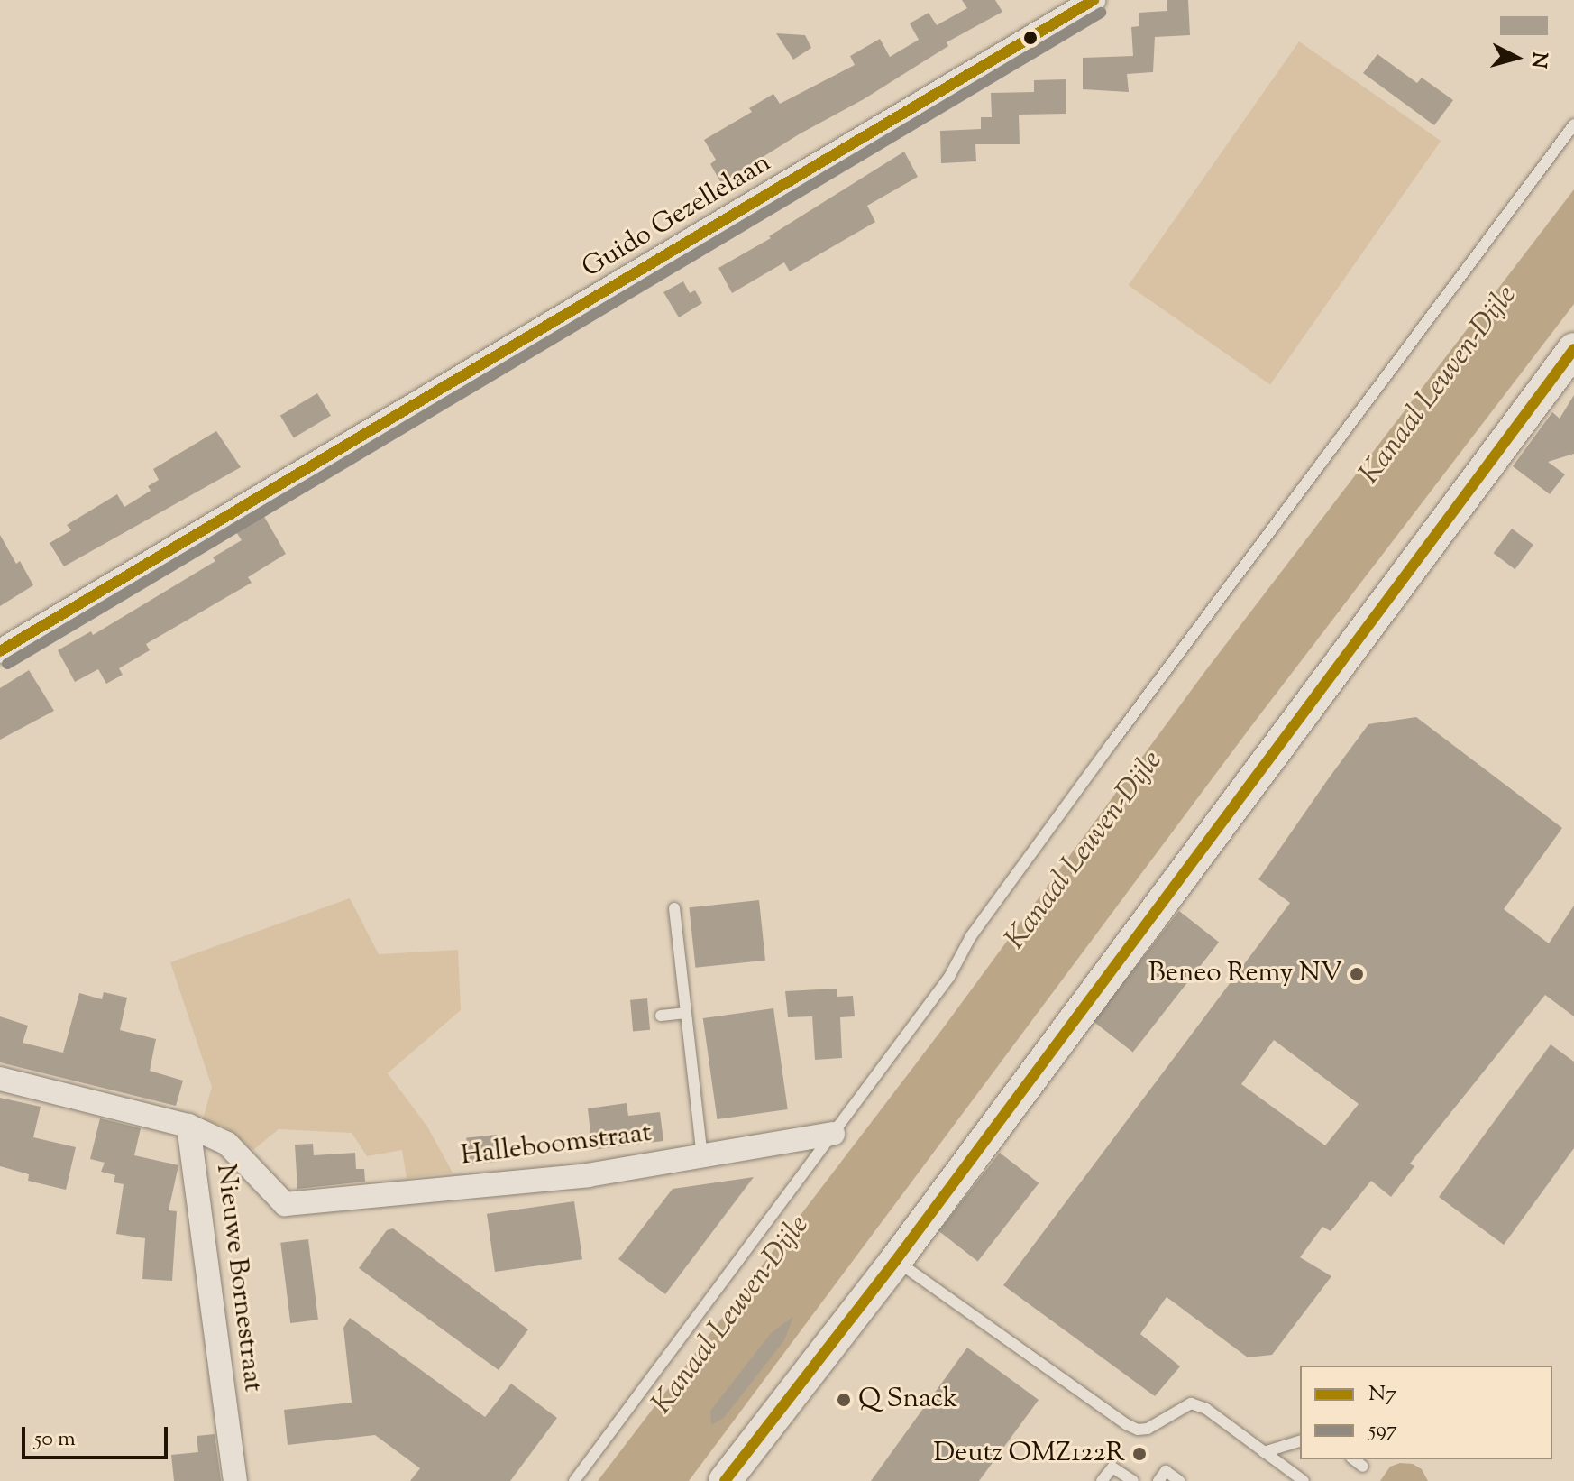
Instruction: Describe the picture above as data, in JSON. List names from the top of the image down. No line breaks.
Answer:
{"streets":{"street":["Guido Gezellelaan","Halleboomstraat","Nieuwe Bornestraat"]},"crossings":[["Halleboomstraat","Nieuwe Bornestraat"]],"water":["Kanaal Leuven-Dijle"],"places":["Beneo Remy NV","Q Snack","Deutz OMZ122R"],"lines":["transit line N7","transit line 597"],"legend":["N7","597"],"scale_bar":"50 m","north":"right"}
